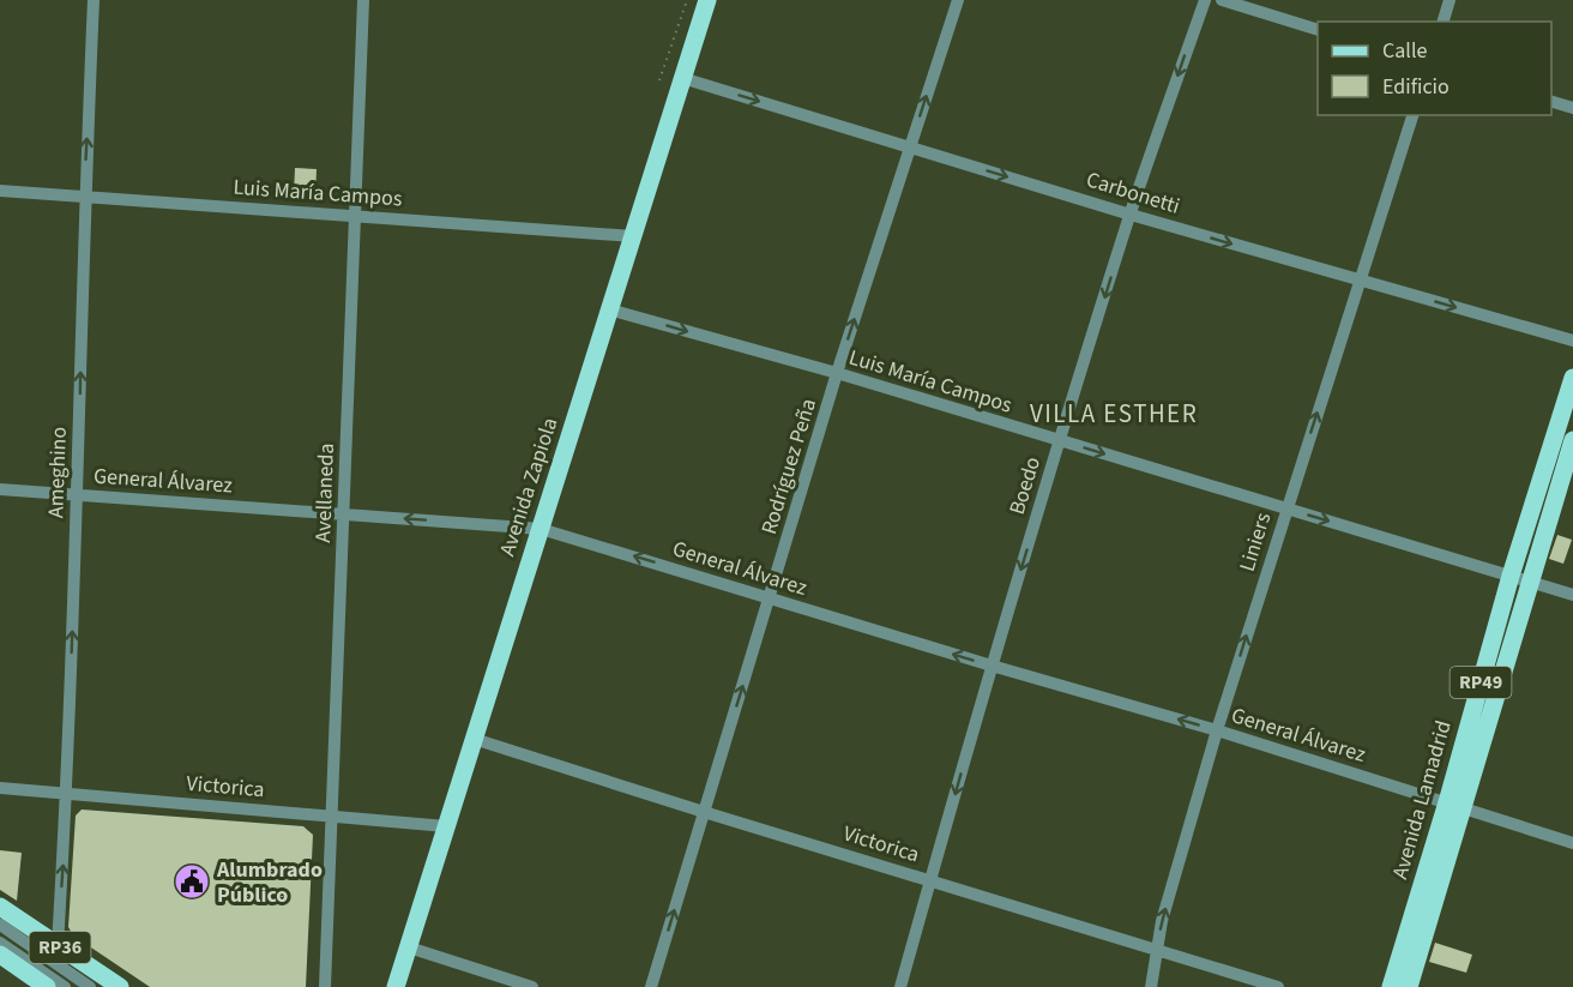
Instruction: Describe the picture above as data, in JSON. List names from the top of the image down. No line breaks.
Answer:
{"streets":{"main road":["Avenida Zapiola","RP49","Avenida Lamadrid","RP36"],"street":["Luis María Campos","Carbonetti","Rodríguez Peña","Ameghino","General Álvarez","Boedo","Avellaneda","Liniers","Victorica"]},"crossings":[["Luis María Campos","Rodríguez Peña"],["Luis María Campos","Ameghino"],["Luis María Campos","Boedo"],["Luis María Campos","Avenida Zapiola"],["Luis María Campos","Avellaneda"],["Luis María Campos","Liniers"],["Luis María Campos","Avenida Lamadrid"],["Carbonetti","Rodríguez Peña"],["Carbonetti","Boedo"],["Carbonetti","Avenida Zapiola"],["Carbonetti","Liniers"],["Rodríguez Peña","General Álvarez"],["Rodríguez Peña","Victorica"],["Ameghino","General Álvarez"],["Ameghino","Victorica"],["Ameghino","RP36"],["General Álvarez","Boedo"],["General Álvarez","Avenida Zapiola"],["General Álvarez","Avellaneda"],["General Álvarez","Liniers"],["General Álvarez","Avenida Lamadrid"],["Boedo","Victorica"],["Avenida Zapiola","Victorica"],["Avellaneda","Victorica"],["Liniers","Victorica"]],"one_way":["Luis María Campos","Carbonetti","Rodríguez Peña","Ameghino","General Álvarez","Boedo","Liniers"],"districts":["VILLA ESTHER"],"places":{"public building":["Alumbrado Público"]},"legend":["Calle","Edificio"]}
